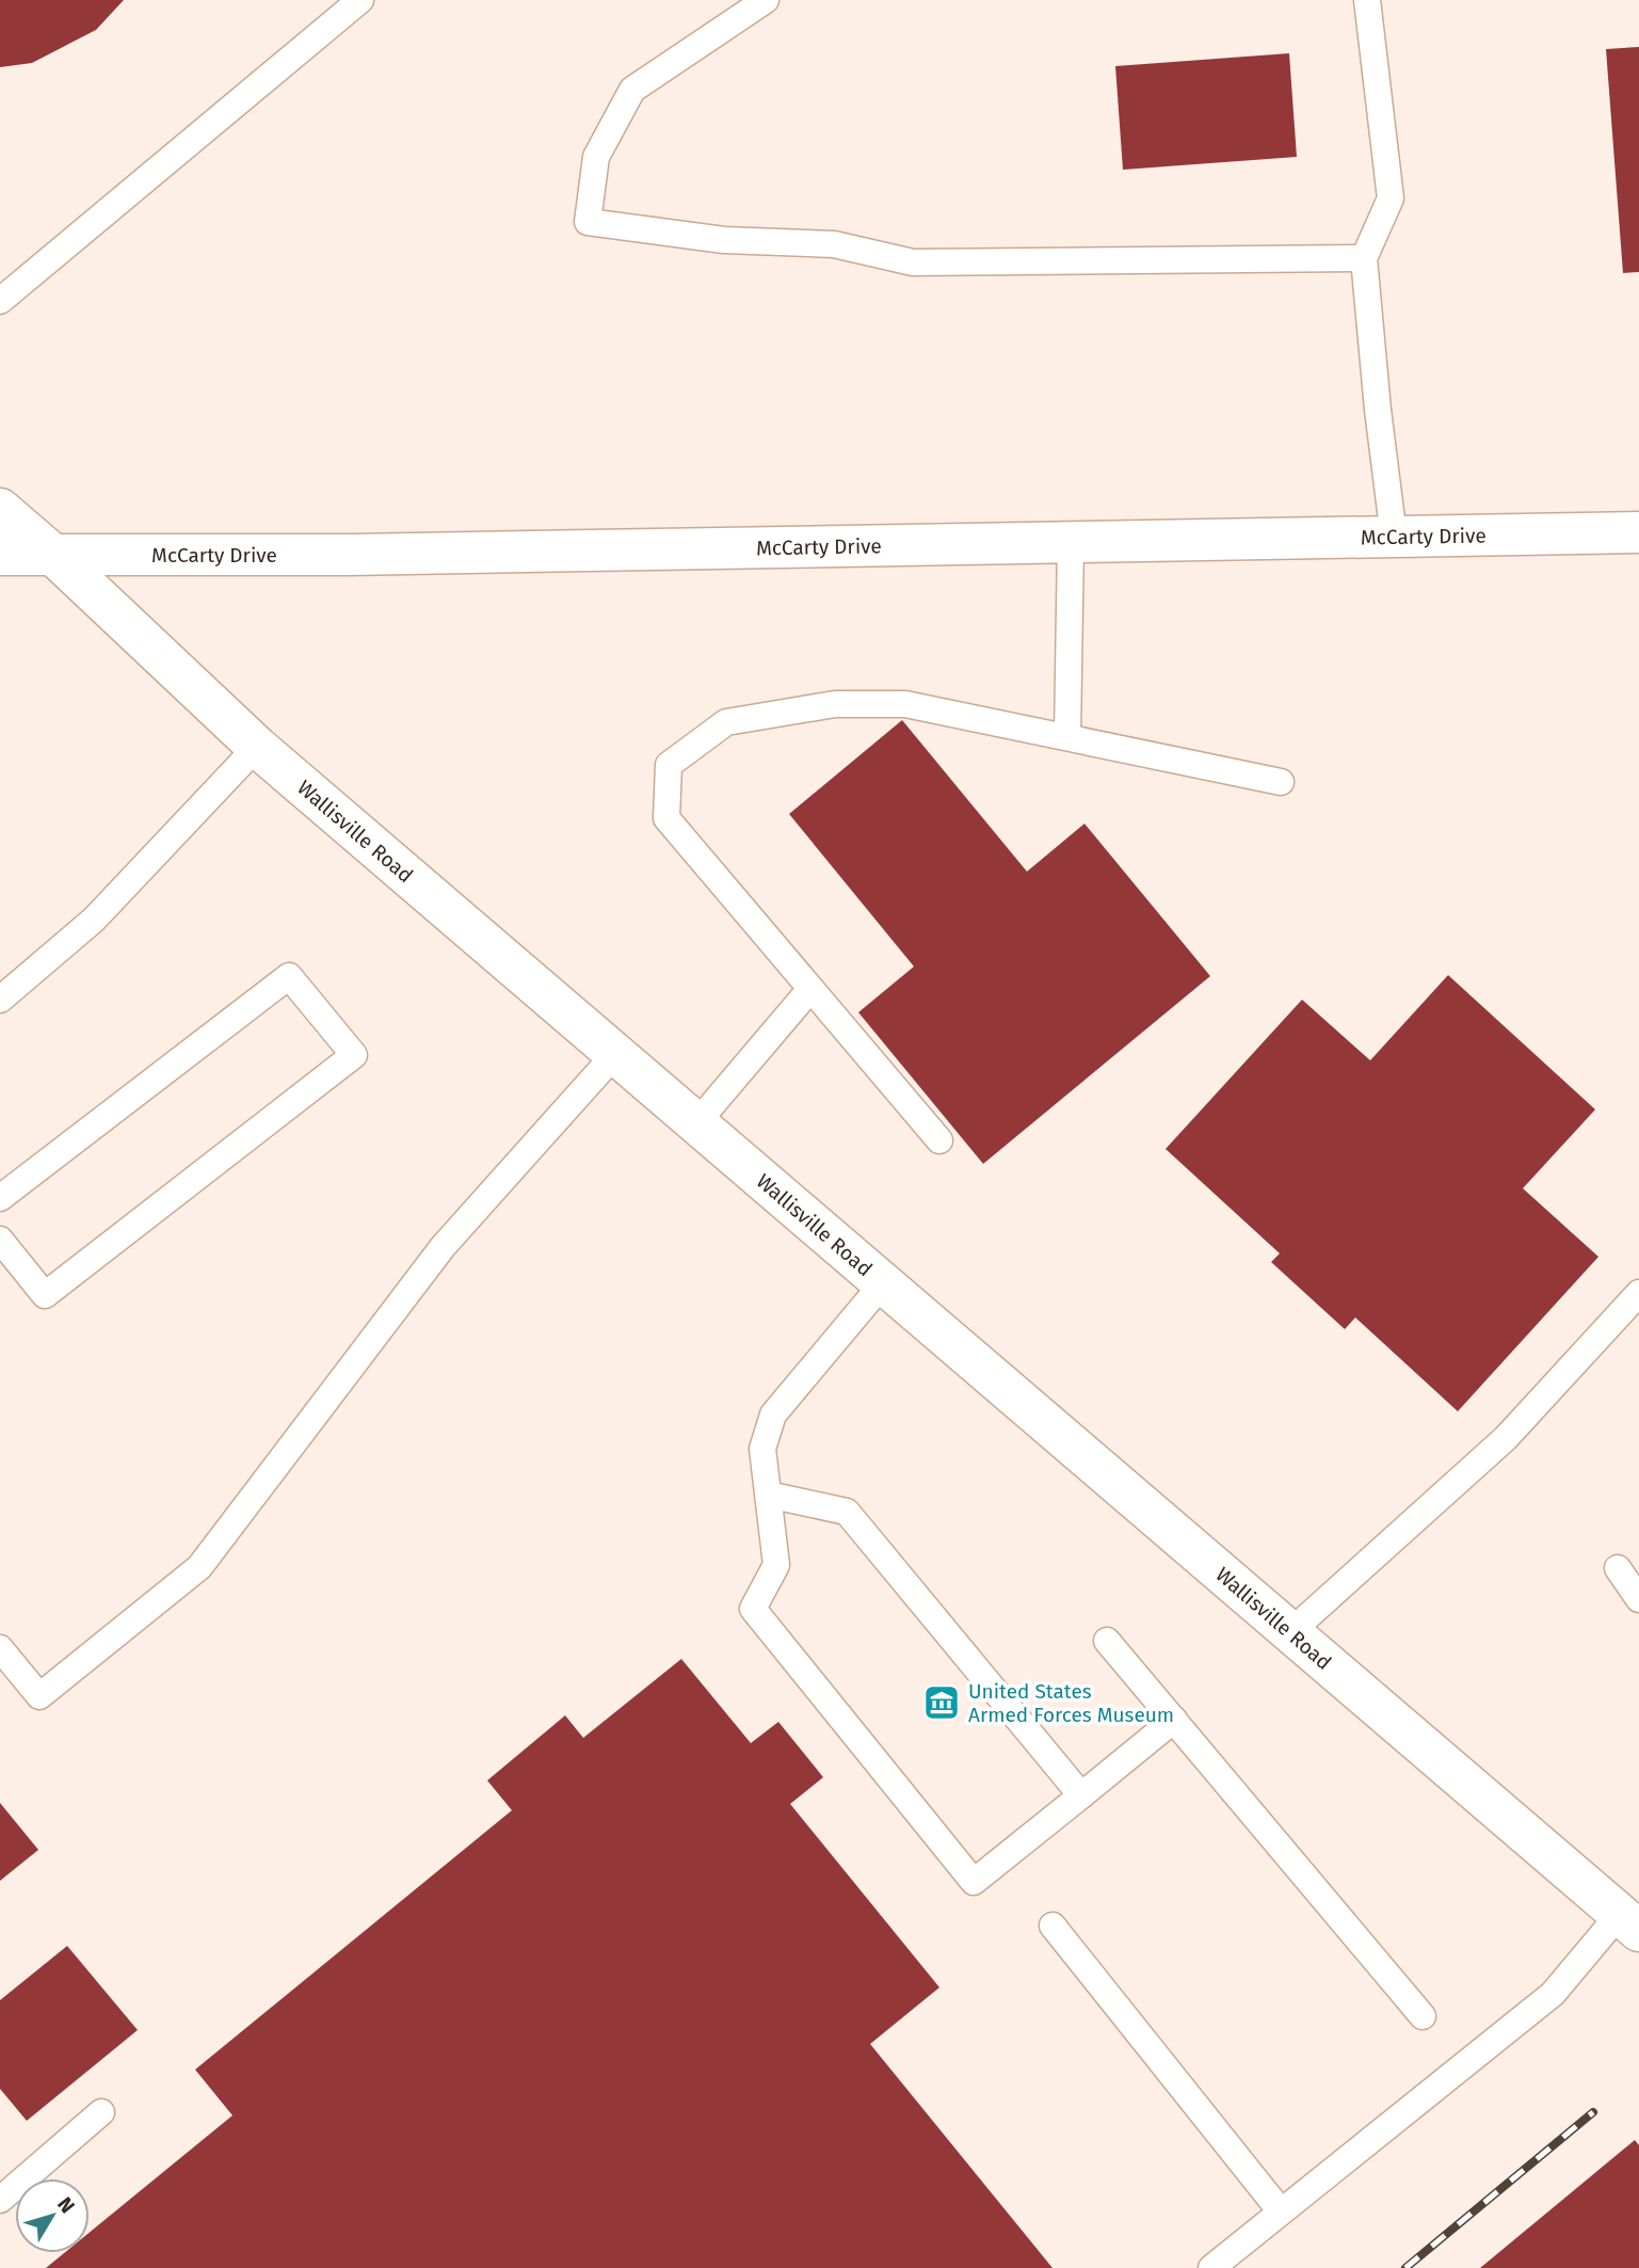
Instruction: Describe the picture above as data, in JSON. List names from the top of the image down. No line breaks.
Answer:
{"streets":{"main road":["McCarty Drive","Wallisville Road"]},"crossings":[["McCarty Drive","Wallisville Road"]],"places":{"museum":["United States Armed Forces Museum"]},"north":"top right"}
